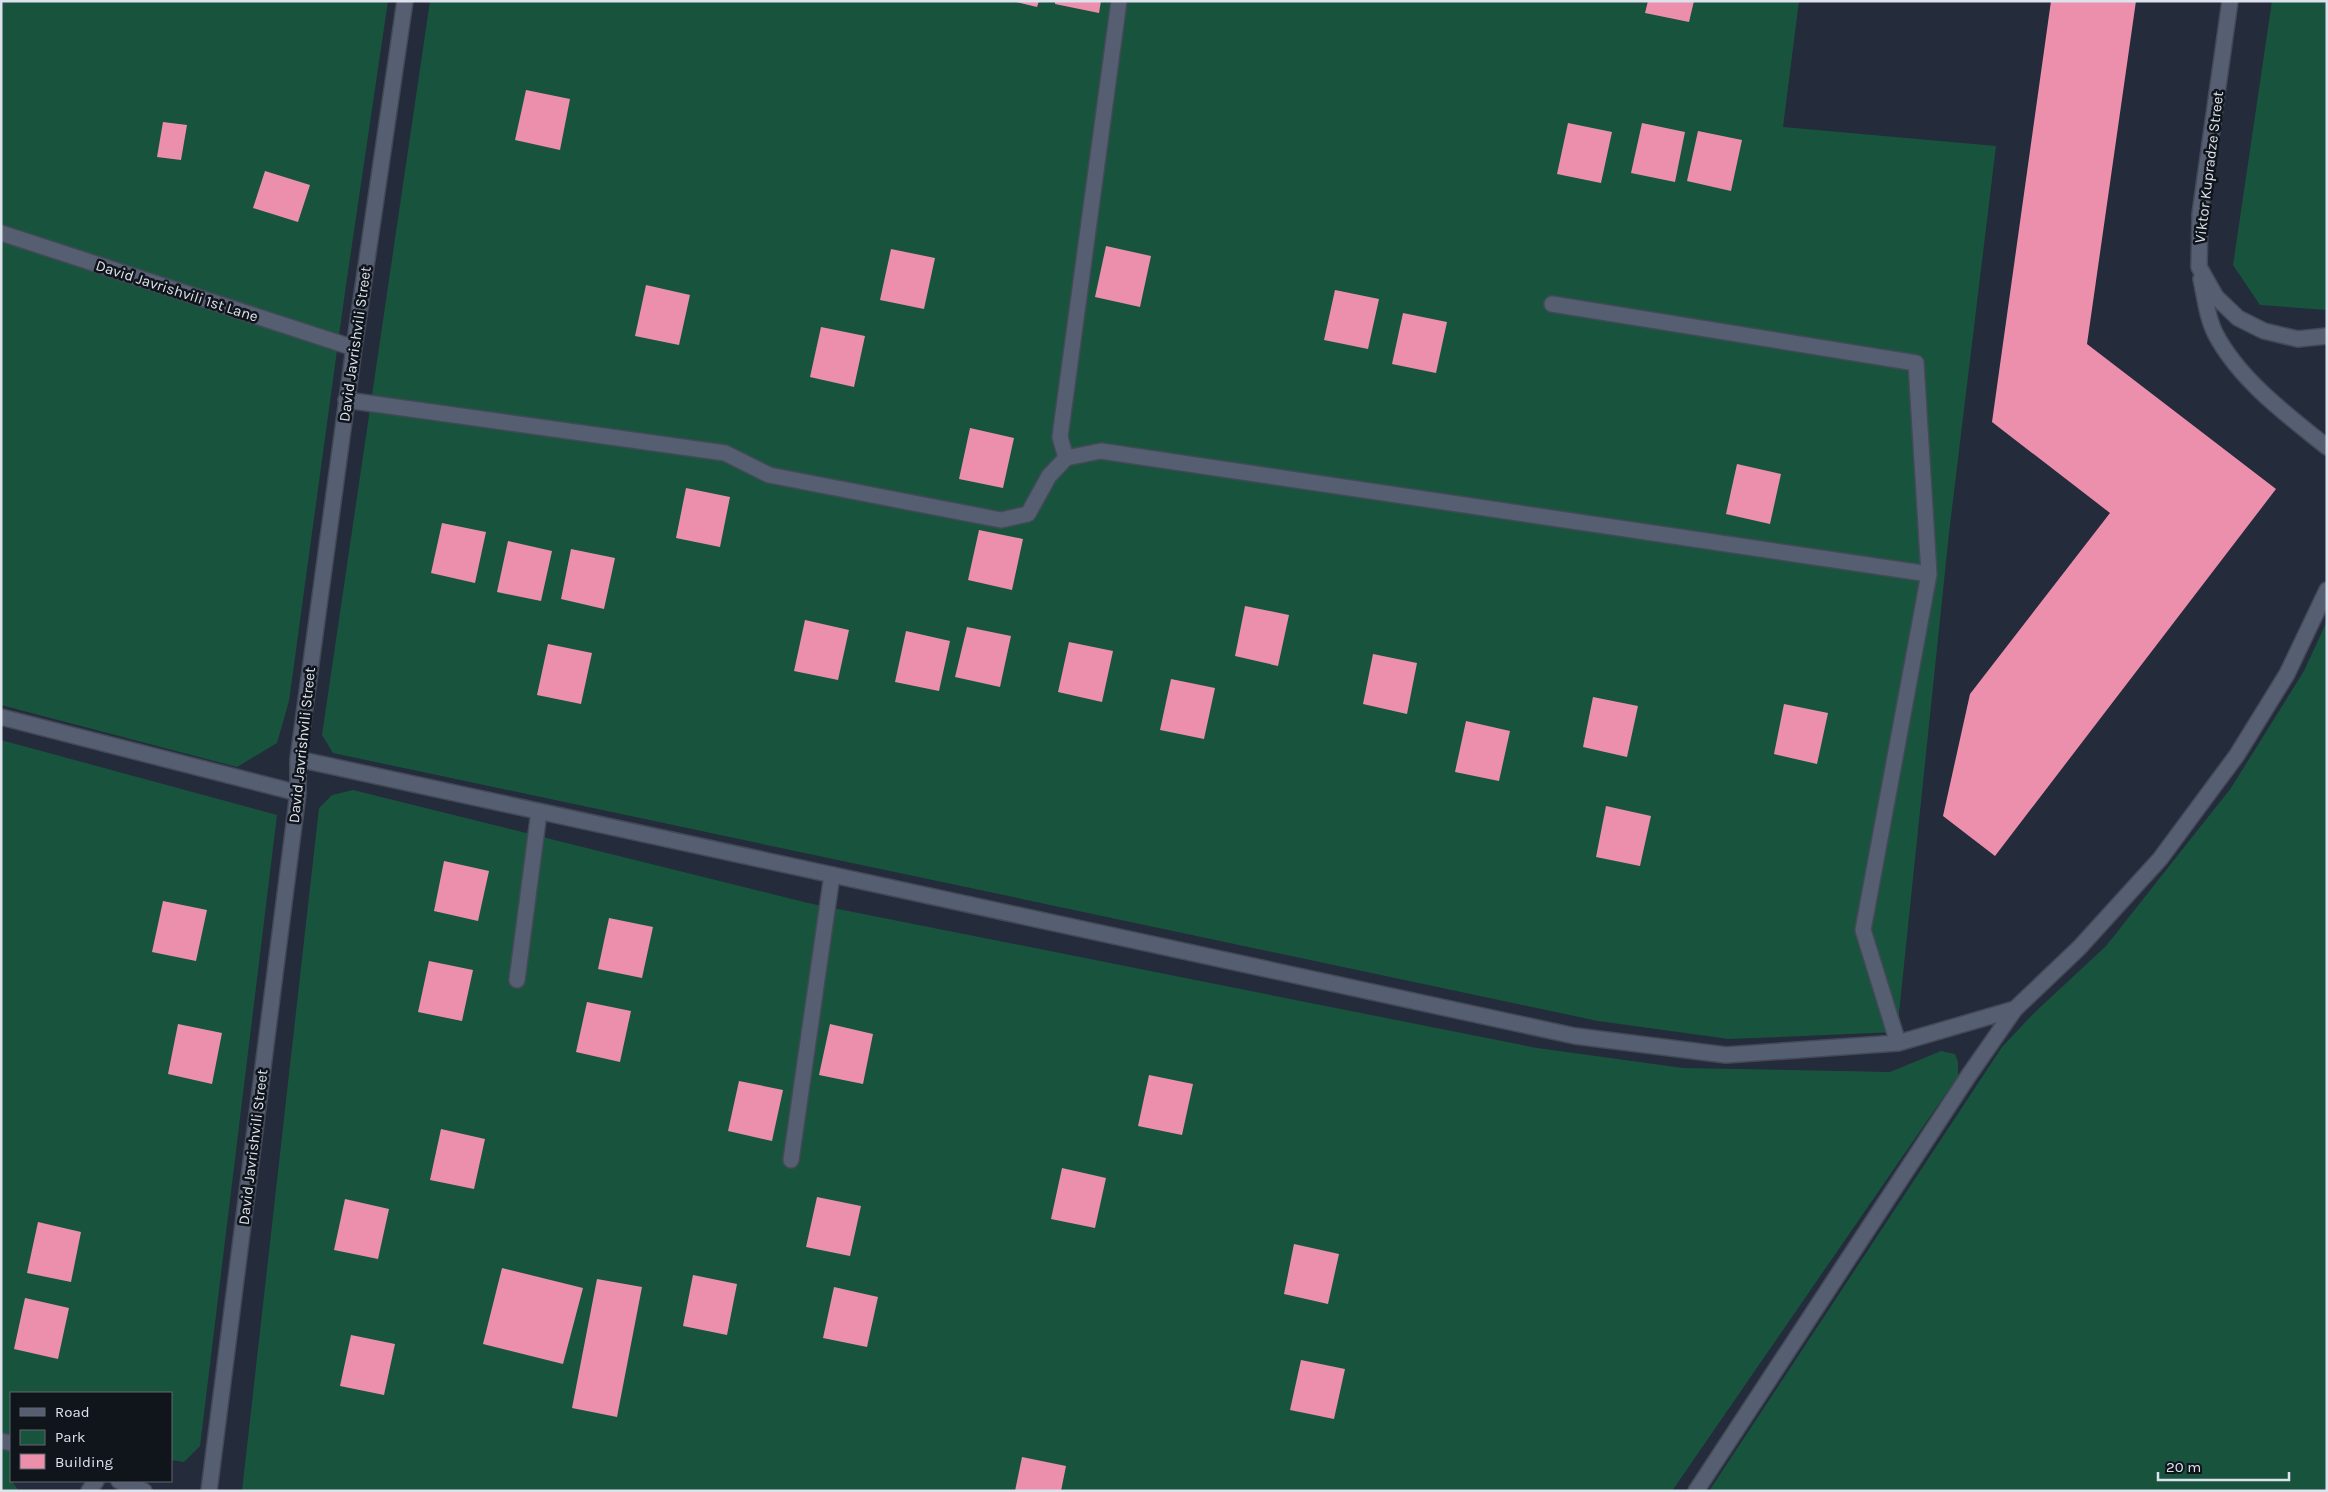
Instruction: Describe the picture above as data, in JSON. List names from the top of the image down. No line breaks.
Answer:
{"streets":{"street":["Viktor Kupradze Street","David Javrishvili 1st Lane","David Javrishvili Street"]},"crossings":[["David Javrishvili 1st Lane","David Javrishvili Street"]],"legend":["Road","Park","Building"],"scale_bar":"20 m"}
